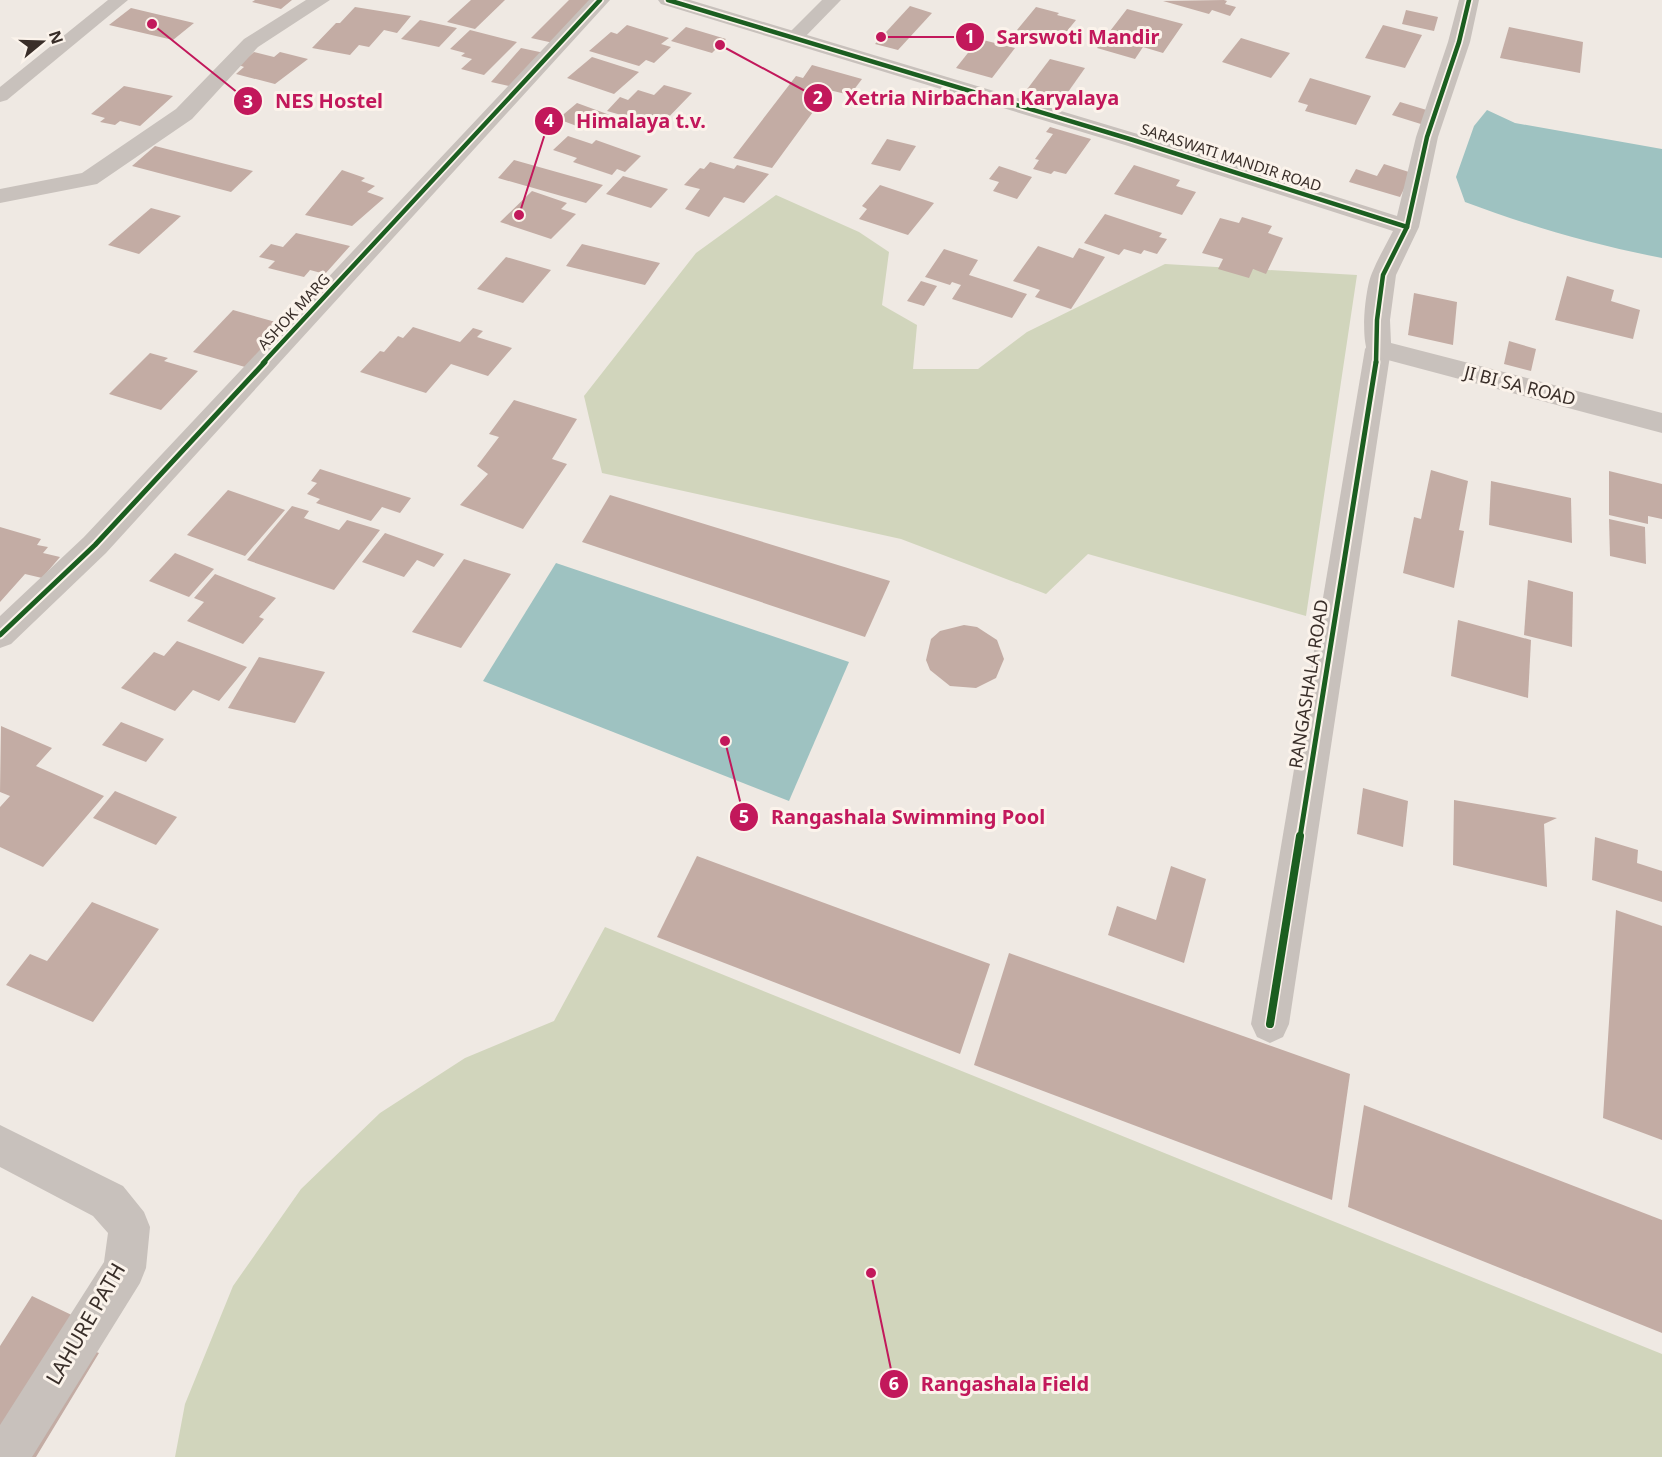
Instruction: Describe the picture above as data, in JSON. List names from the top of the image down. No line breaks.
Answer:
{"streets":{"street":["SARASWATI MANDIR ROAD","ASHOK MARG","JI BI SA ROAD","RANGASHALA ROAD","LAHURE PATH"]},"crossings":[["SARASWATI MANDIR ROAD","RANGASHALA ROAD"],["JI BI SA ROAD","RANGASHALA ROAD"]],"places":["NES Hostel","Sarswoti Mandir","Xetria Nirbachan Karyalaya","Himalaya t.v.","Rangashala Swimming Pool","Rangashala Field"],"north":"right"}
